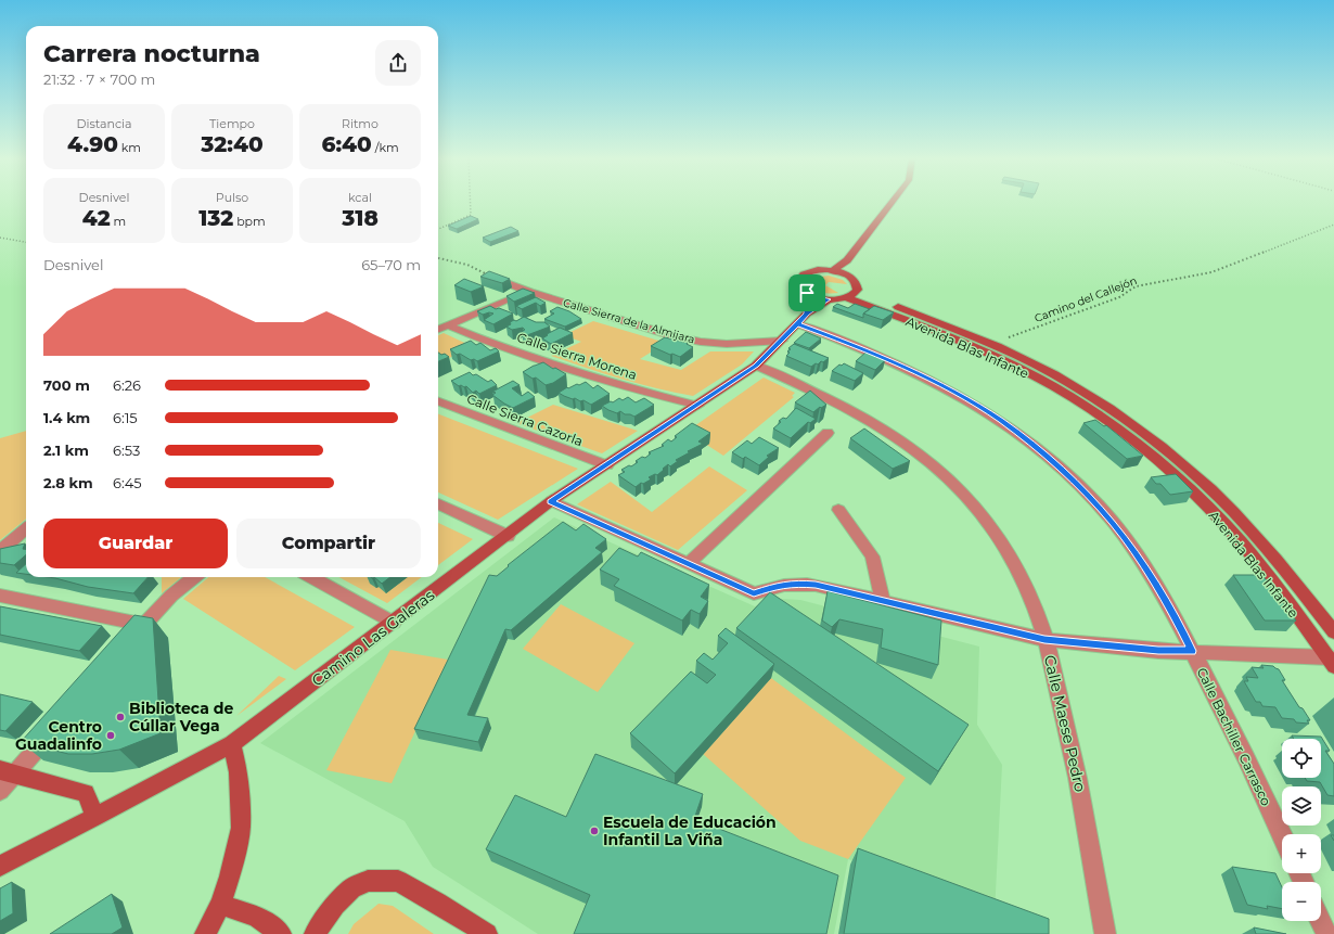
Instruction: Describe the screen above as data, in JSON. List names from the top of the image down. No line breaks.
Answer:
{"streets":{"street":["Calle Sierra de la Almijara","Avenida Blas Infante","Calle Sierra Morena","Calle Sierra Cazorla","Camino Las Galeras","Calle Maese Pedro","Calle Bachiller Carrasco"],"path":["Camino del Callejón"]},"crossings":[["Camino del Callejón","Avenida Blas Infante"],["Calle Sierra de la Almijara","Camino Las Galeras"],["Calle Sierra Morena","Camino Las Galeras"],["Calle Sierra Cazorla","Camino Las Galeras"],["Camino Las Galeras","Calle Maese Pedro"],["Camino Las Galeras","Calle Bachiller Carrasco"]],"places":["Biblioteca de Cúllar Vega","Centro Guadalinfo","Escuela de Educación Infantil La Viña"],"page":{"heading":["Carrera nocturna","21:32 · 7 × 700 m"],"stats":[["Distancia","4.90 km"],["Tiempo","32:40"],["Ritmo","6:40 /km"],["Desnivel","42 m"],["Pulso","132 bpm"],["kcal","318"]],"chart":["Desnivel","65–70 m"],"list":[{"name":"700 m","note":"6:26"},{"name":"1.4 km","note":"6:15"},{"name":"2.1 km","note":"6:53"},{"name":"2.8 km","note":"6:45"}],"buttons":["Guardar","Compartir"],"map_buttons":["+","−"]}}
